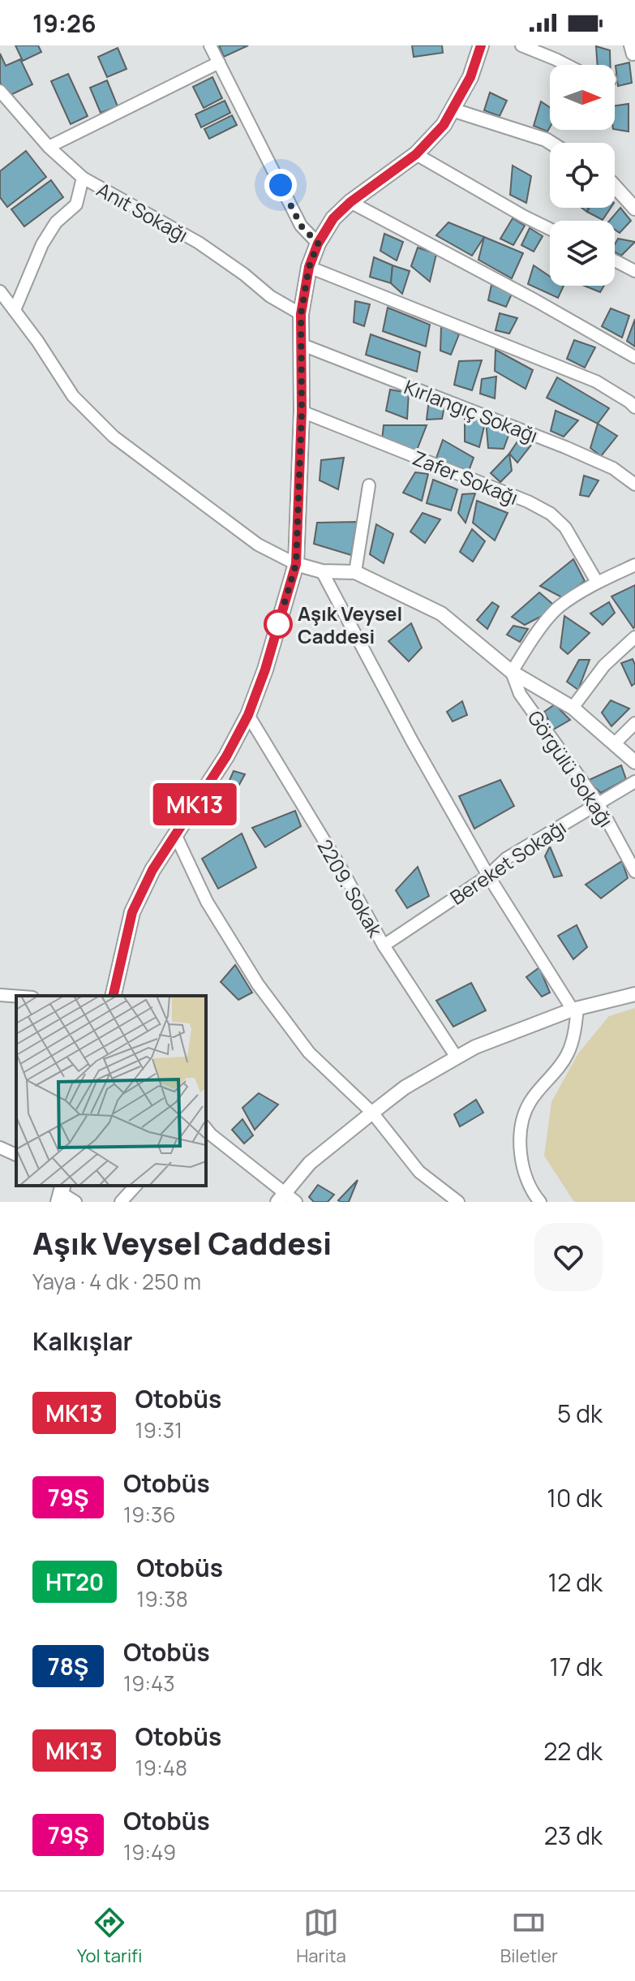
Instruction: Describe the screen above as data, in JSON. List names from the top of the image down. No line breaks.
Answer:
{"streets":{"street":["Anıt Sokağı","Kırlangıç Sokağı","Zafer Sokağı","Görgülü Sokağı","Bereket Sokağı","2209. Sokak"]},"crossings":[["Görgülü Sokağı","Bereket Sokağı"],["Bereket Sokağı","2209. Sokak"]],"places":["Aşık Veysel Caddesi"],"lines":["bus line MK13"],"north":"right","page":{"status":"19:26","on_map":"MK13","heading":[["Aşık Veysel Caddesi","Yaya · 4 dk · 250 m"],"Kalkışlar"],"list":[{"mark":"MK13","name":"Otobüs","note":"19:31","value":"5 dk"},{"mark":"79Ş","name":"Otobüs","note":"19:36","value":"10 dk"},{"mark":"HT20","name":"Otobüs","note":"19:38","value":"12 dk"},{"mark":"78Ş","name":"Otobüs","note":"19:43","value":"17 dk"},{"mark":"MK13","name":"Otobüs","note":"19:48","value":"22 dk"},{"mark":"79Ş","name":"Otobüs","note":"19:49","value":"23 dk"}],"tabs":["Yol tarifi","Harita","Biletler"]}}
